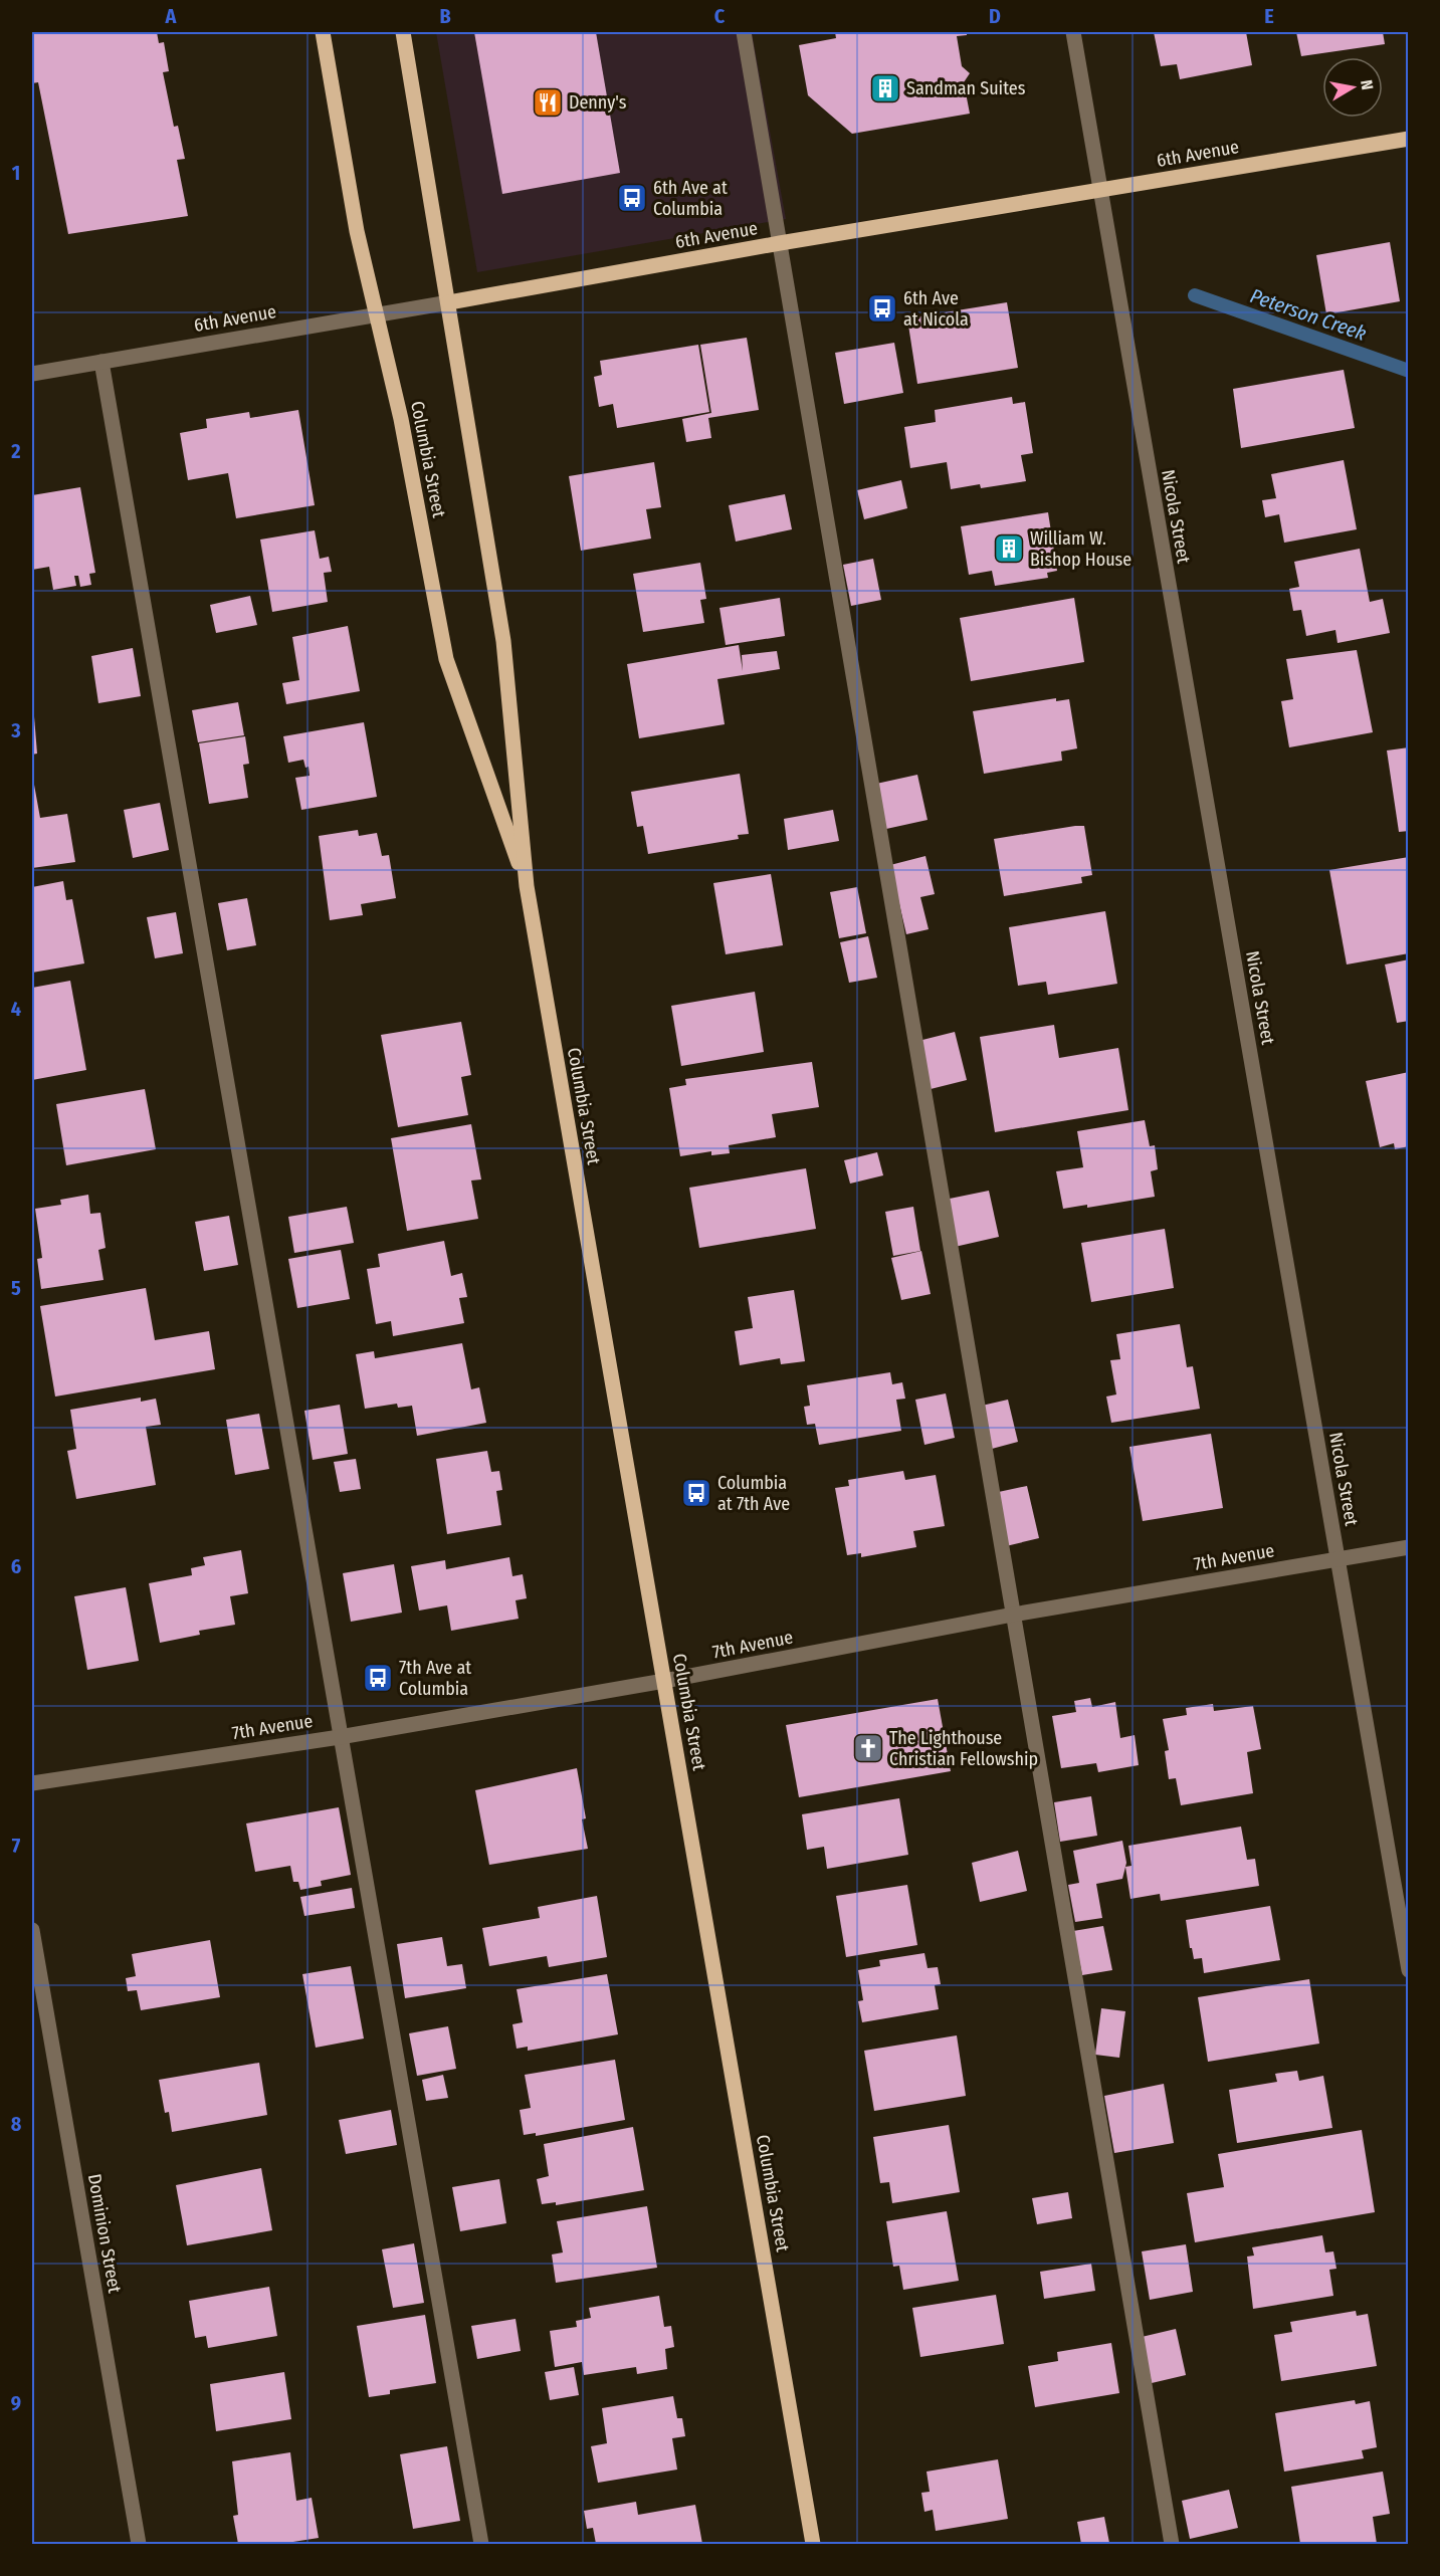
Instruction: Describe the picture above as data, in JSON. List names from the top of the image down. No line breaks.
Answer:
{"streets":{"main road":["6th Avenue","Columbia Street"],"street":["Nicola Street","7th Avenue","Dominion Street"]},"crossings":[["6th Avenue","Columbia Street"],["6th Avenue","Nicola Street"],["Columbia Street","7th Avenue"],["Nicola Street","7th Avenue"]],"water":["Peterson Creek"],"places":{"building":["Sandman Suites","William W. Bishop House"],"restaurant":["Denny's"],"bus stop":["6th Ave at Columbia","6th Ave at Nicola","Columbia at 7th Ave","7th Ave at Columbia"],"church":["The Lighthouse Christian Fellowship"]},"north":"right","grid":{"columns":["A","B","C","D","E"],"rows":["1","2","3","4","5","6","7","8","9"]}}
